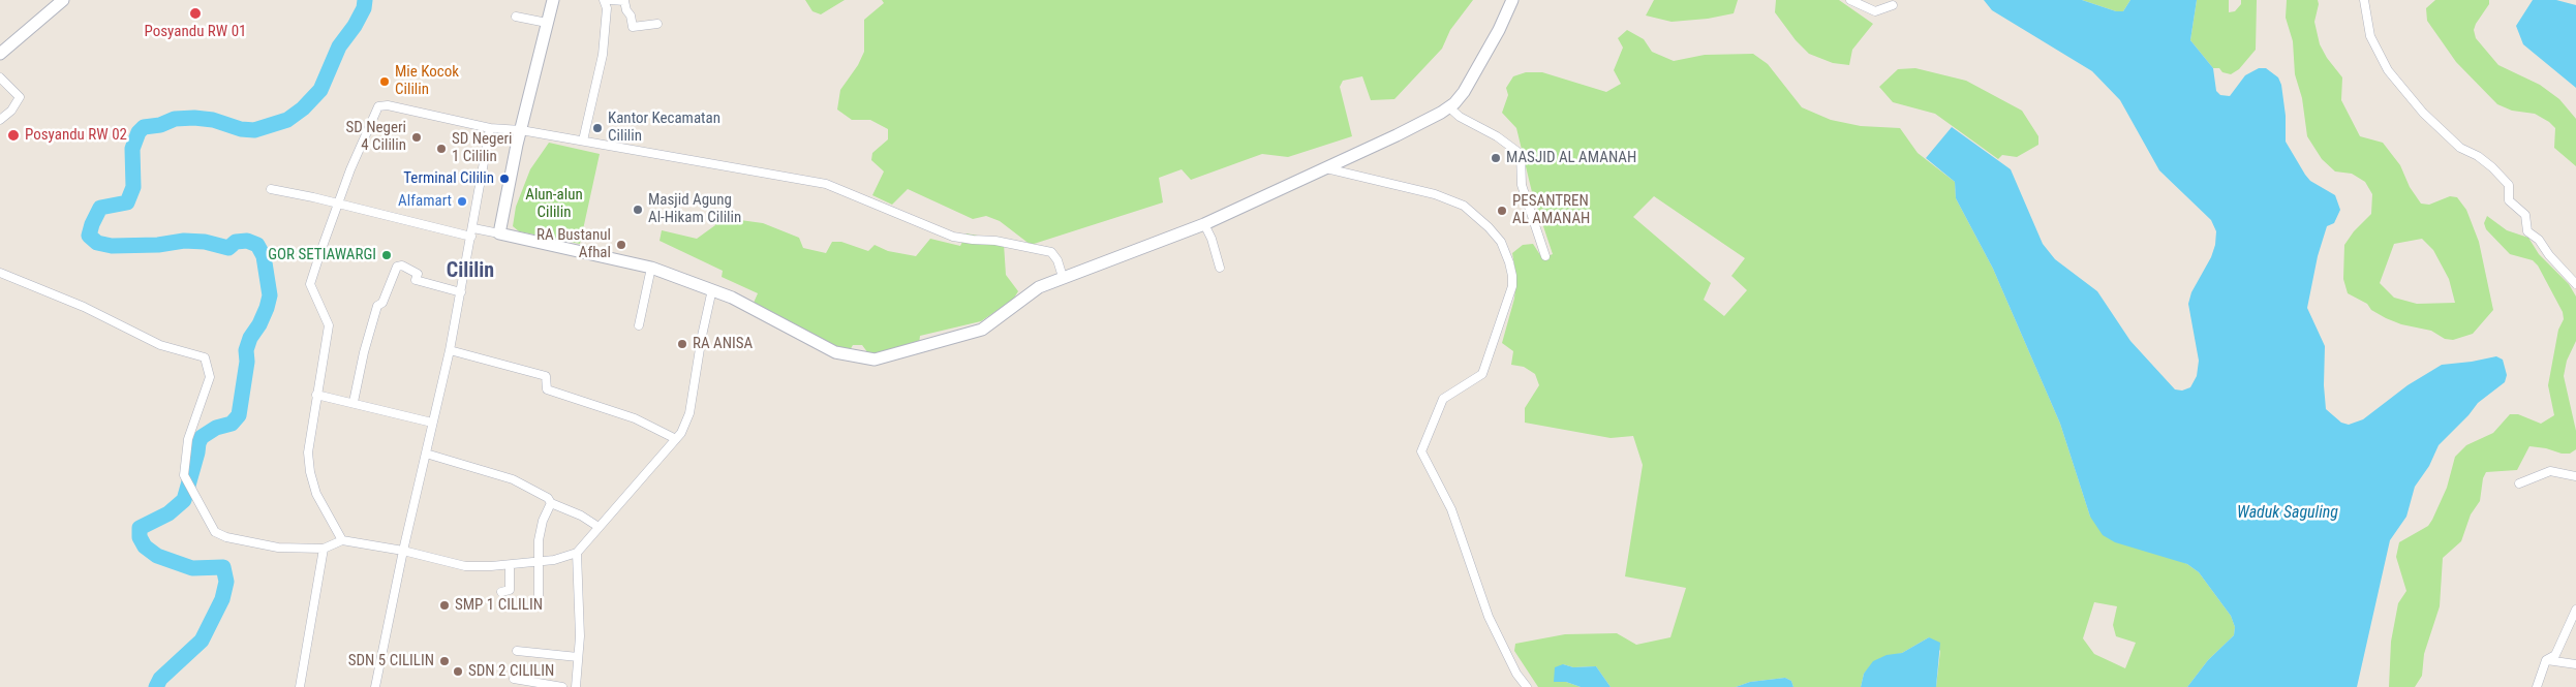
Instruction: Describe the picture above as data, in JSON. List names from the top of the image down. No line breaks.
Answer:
{"districts":["Cililin"],"water":["Waduk Saguling"],"parks":["Alun-alun Cililin"],"places":["Posyandu RW 01","Mie Kocok Cililin","Kantor Kecamatan Cililin","Posyandu RW 02","SD Negeri 4 Cililin","SD Negeri 1 Cililin","MASJID AL AMANAH","Terminal Cililin","Alfamart","Masjid Agung Al-Hikam Cililin","PESANTREN AL AMANAH","RA Bustanul Afhal","GOR SETIAWARGI","RA ANISA","SMP 1 CILILIN","SDN 5 CILILIN","SDN 2 CILILIN"]}
